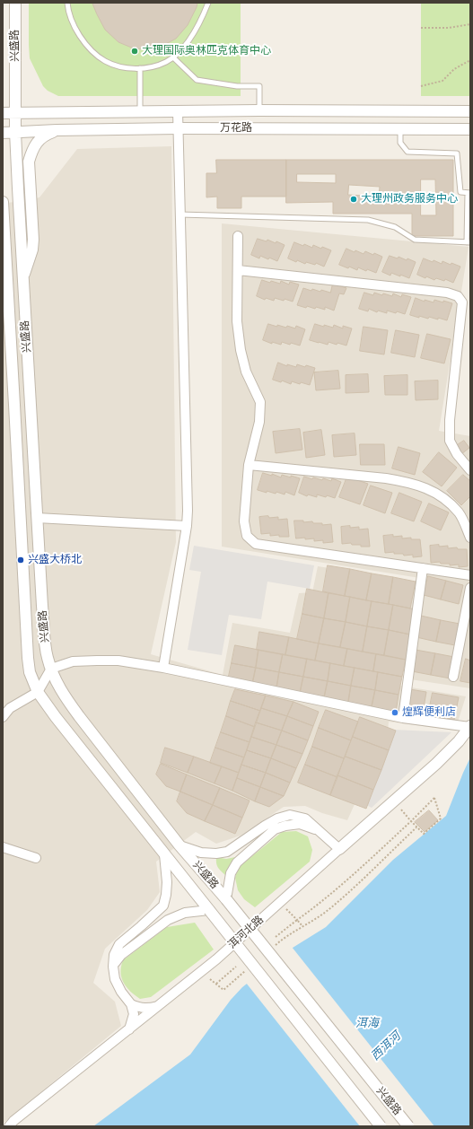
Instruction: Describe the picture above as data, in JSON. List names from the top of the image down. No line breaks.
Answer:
{"streets":{"street":["兴盛路","万花路","洱河北路"]},"crossings":[["兴盛路","万花路"]],"water":["洱海","西洱河"],"places":["大理国际奥林匹克体育中心","大理州政务服务中心","兴盛大桥北","煌辉便利店"]}
